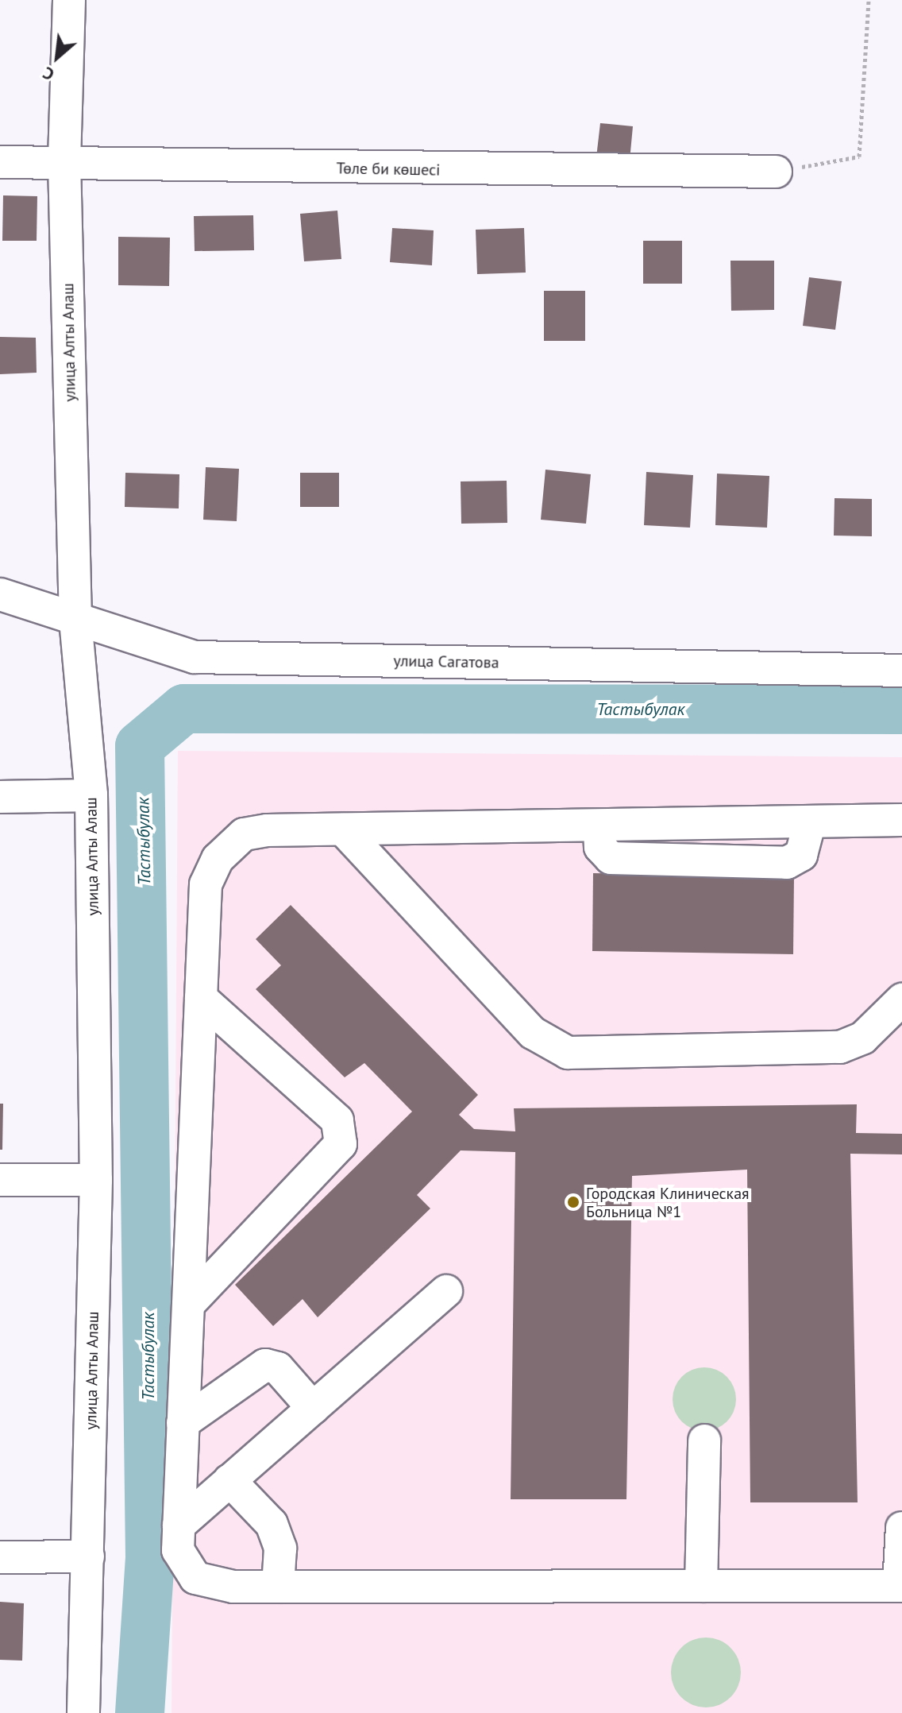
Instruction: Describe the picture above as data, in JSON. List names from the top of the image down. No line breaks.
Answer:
{"streets":{"street":["Төле би көшесі","улица Алты Алаш","улица Сагатова"]},"crossings":[["Төле би көшесі","улица Алты Алаш"],["улица Алты Алаш","улица Сагатова"]],"water":["Тастыбулак"],"places":["Городская Клиническая Больница №1"],"north":"bottom left"}
